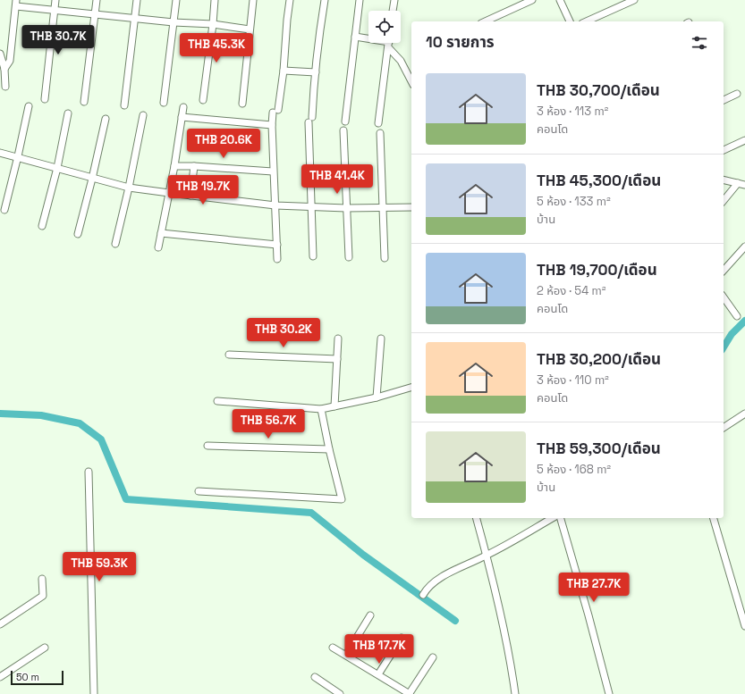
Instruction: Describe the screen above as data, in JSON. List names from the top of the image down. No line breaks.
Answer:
{"scale_bar":"50 m","page":{"heading":"10 รายการ","price":["THB 30.7K","THB 45.3K","THB 20.6K","THB 41.4K","THB 19.7K","THB 30.2K","THB 56.7K","THB 59.3K","THB 27.7K","THB 17.7K"],"list":[{"name":"THB 30,700/เดือน","note":"3 ห้อง · 113 m² · คอนโด"},{"name":"THB 45,300/เดือน","note":"5 ห้อง · 133 m² · บ้าน"},{"name":"THB 19,700/เดือน","note":"2 ห้อง · 54 m² · คอนโด"},{"name":"THB 30,200/เดือน","note":"3 ห้อง · 110 m² · คอนโด"},{"name":"THB 59,300/เดือน","note":"5 ห้อง · 168 m² · บ้าน"}],"scale":"50 m"}}
